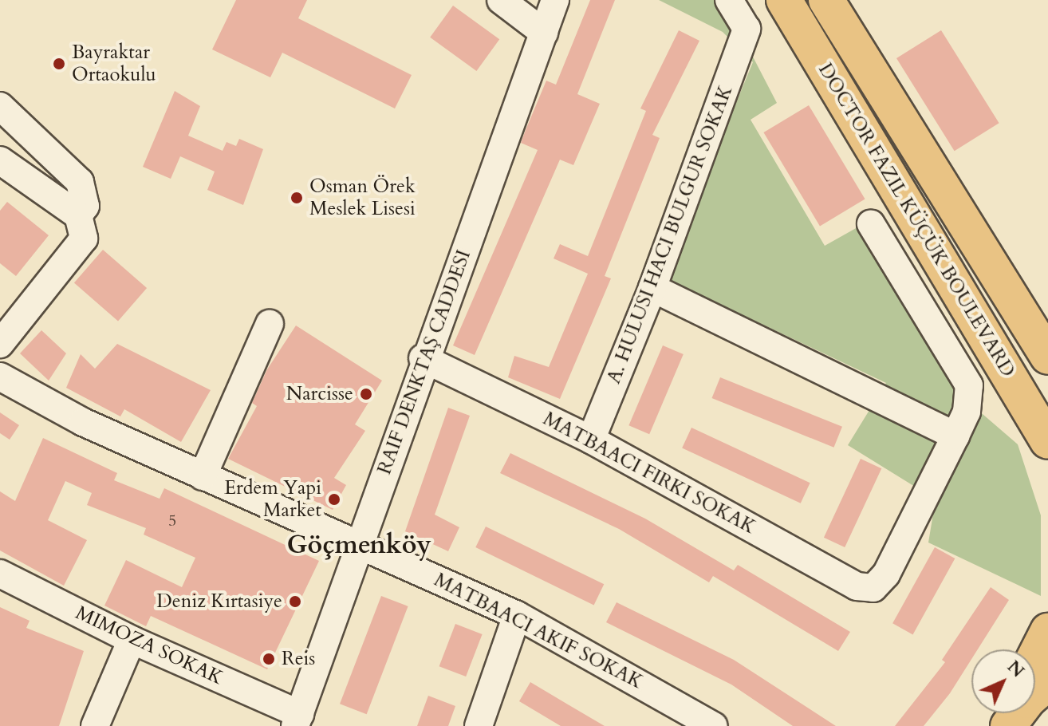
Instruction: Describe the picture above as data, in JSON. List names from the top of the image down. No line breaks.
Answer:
{"streets":{"street":["RAIF DENKTAŞ CADDESI","MIMOZA SOKAK"]},"crossings":[["RAIF DENKTAŞ CADDESI","MIMOZA SOKAK"]],"districts":["Göçmenköy"],"places":["Bayraktar Ortaokulu","Osman Örek Meslek Lisesi","Narcisse","Erdem Yapi Market","Deniz Kırtasiye","Reis"],"house_numbers":["5"],"north":"top right"}
